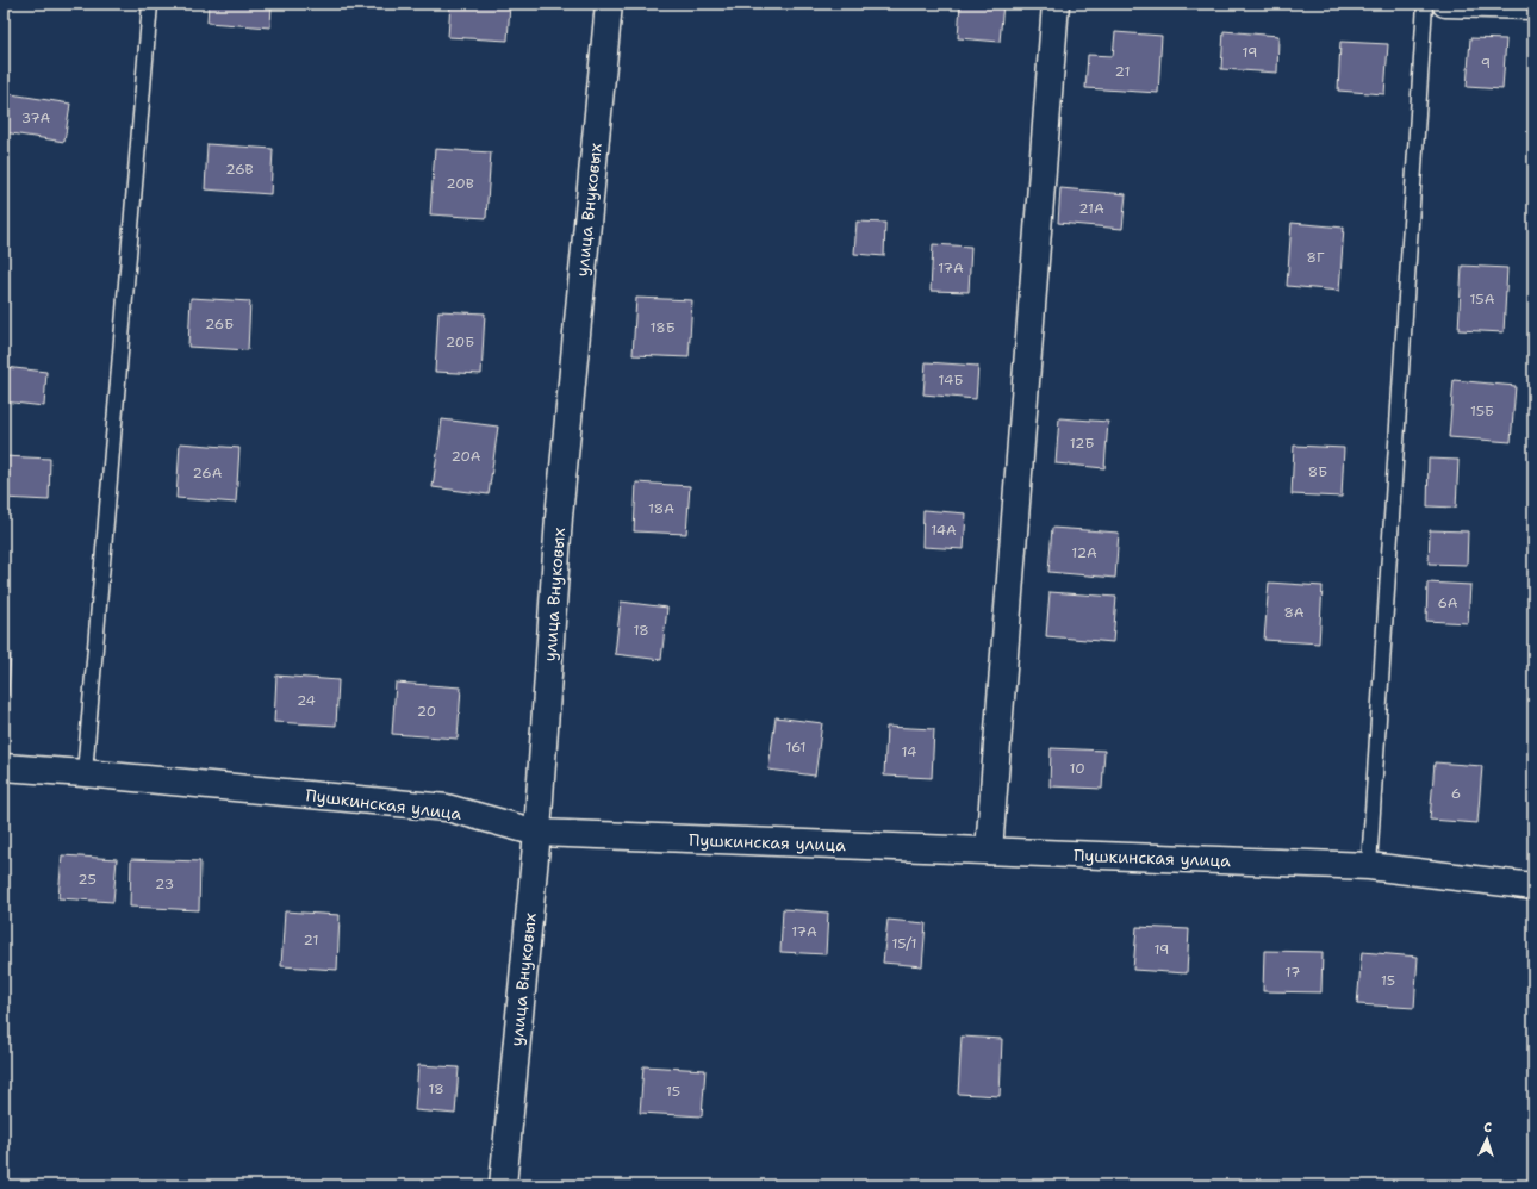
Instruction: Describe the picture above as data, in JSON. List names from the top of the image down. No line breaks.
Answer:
{"streets":{"street":["улица Внуковых","Пушкинская улица"]},"crossings":[["улица Внуковых","Пушкинская улица"]],"house_numbers":["19","9","21","37А","26В","20В","21А","8Г","17А","15А","26Б","18Б","20Б","14Б","15Б","12Б","20А","8Б","26А","18А","14А","12А","6А","8А","18","24","20","161","14","10","6","25","23","17А","21","15/1","19","17","15","18","15"],"north":"top"}
